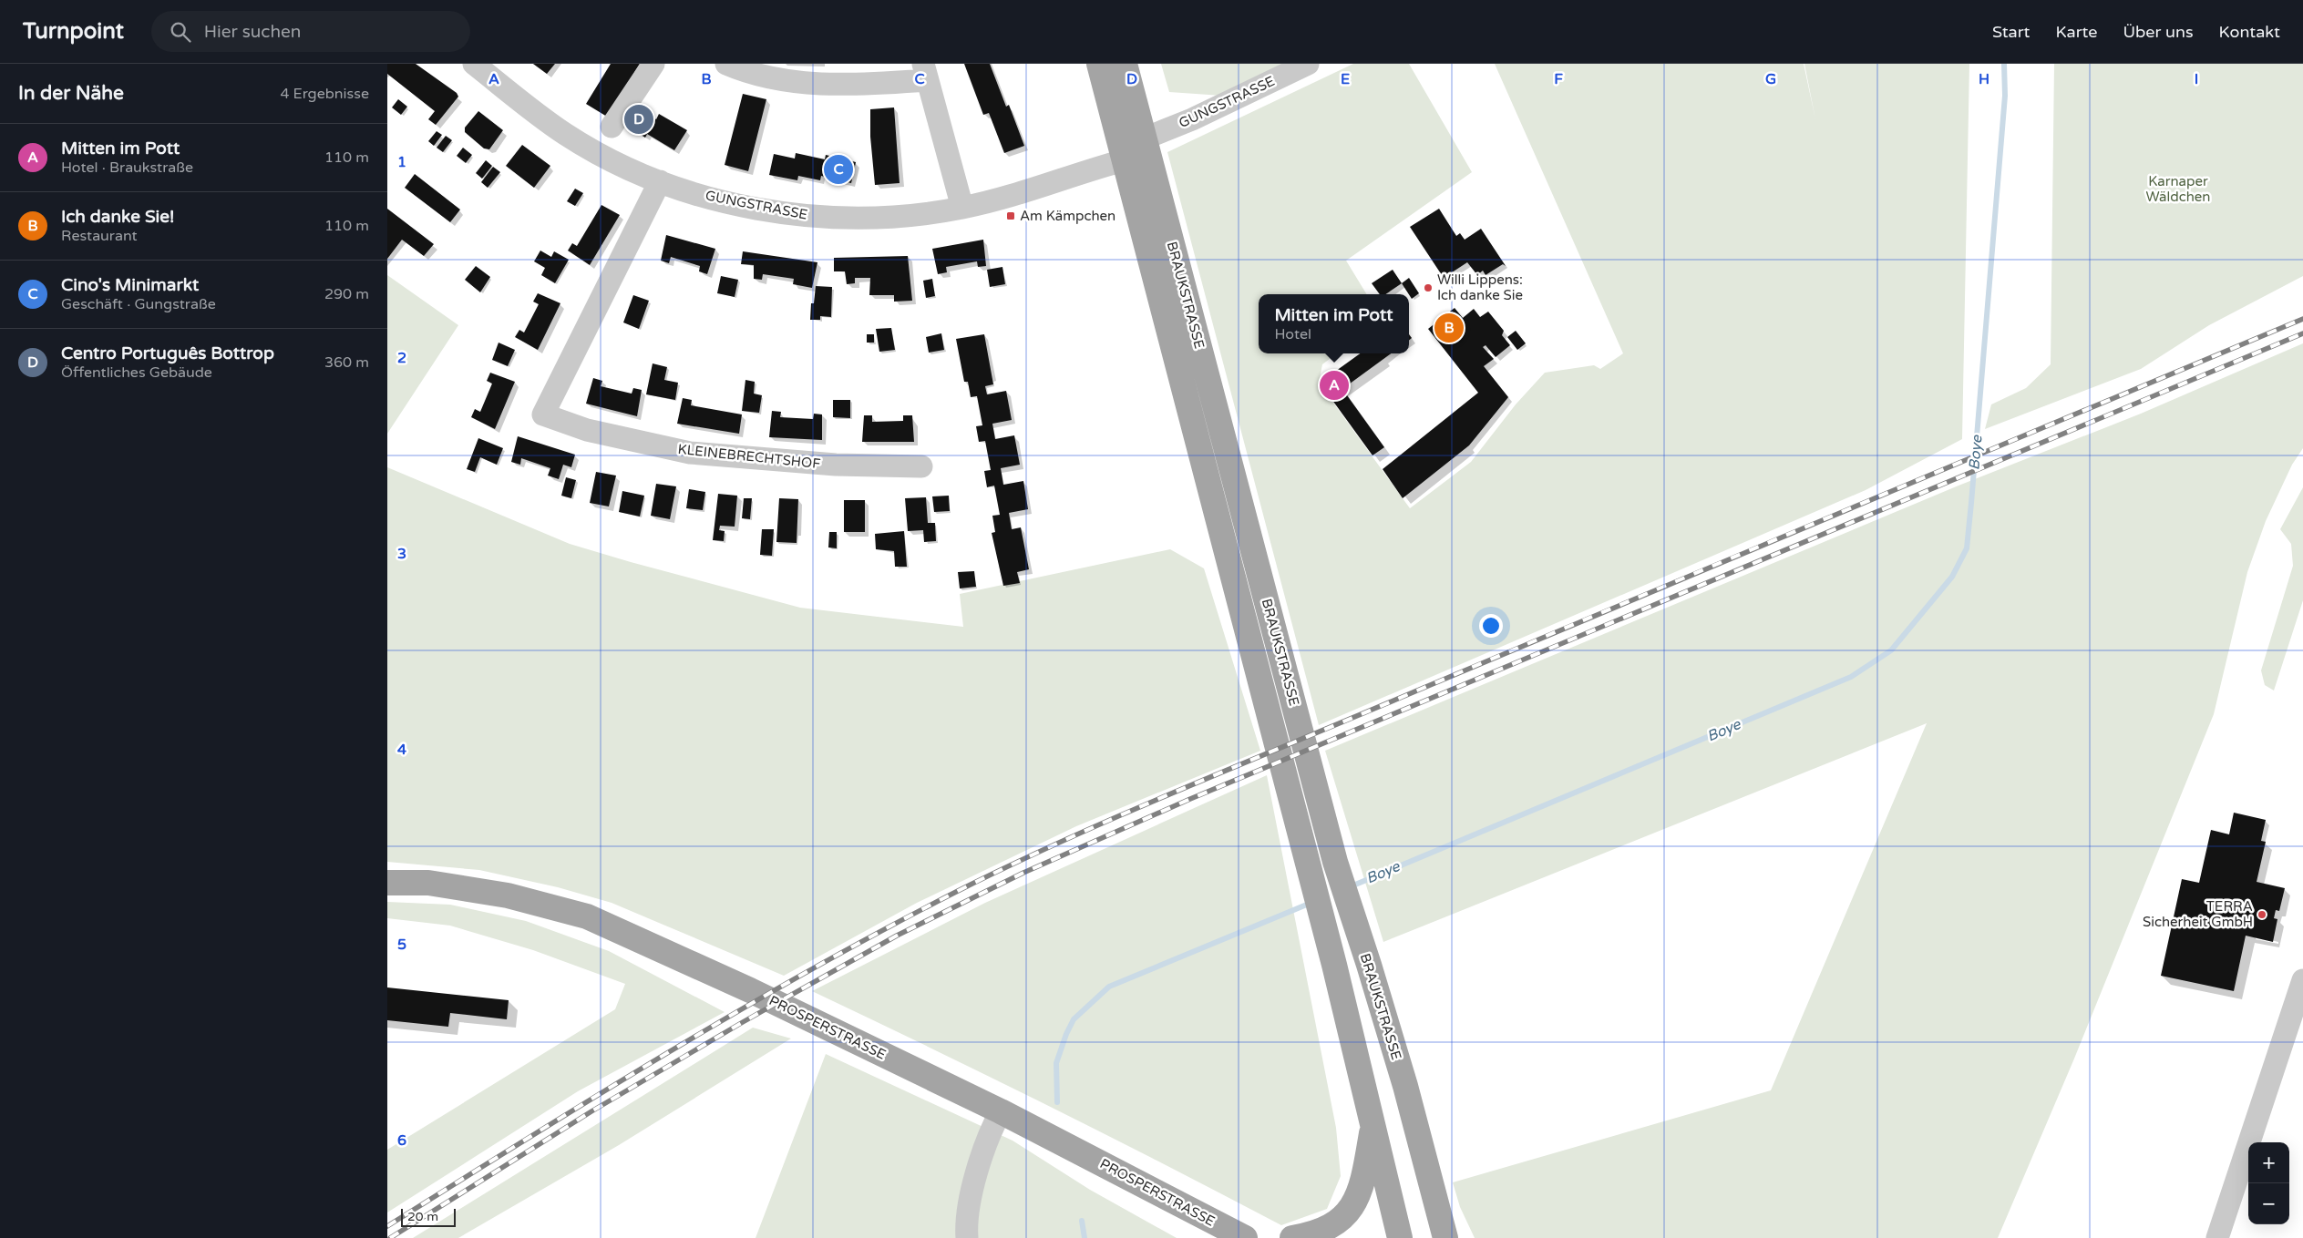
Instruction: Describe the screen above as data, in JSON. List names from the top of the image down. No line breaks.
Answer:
{"streets":{"main road":["BRAUKSTRASSE","PROSPERSTRASSE"],"street":["GUNGSTRASSE","KLEINEBRECHTSHOF"]},"crossings":[["GUNGSTRASSE","BRAUKSTRASSE"],["GUNGSTRASSE","KLEINEBRECHTSHOF"]],"water":["Boye"],"parks":["Karnaper Wäldchen"],"places":{"transit":["Am Kämpchen"],"other":["Willi Lippens: Ich danke Sie","TERRA Sicherheit GmbH"]},"scale_bar":"20 m","page":{"header":"Turnpoint","search":"Hier suchen","nav":["Start","Karte","Über uns","Kontakt"],"heading":["In der Nähe","4 Ergebnisse"],"pins":["D","C","B","A"],"list":[{"mark":"A","name":"Mitten im Pott","note":"Hotel · Braukstraße","value":"110 m"},{"mark":"B","name":"Ich danke Sie!","note":"Restaurant","value":"110 m"},{"mark":"C","name":"Cino's Minimarkt","note":"Geschäft · Gungstraße","value":"290 m"},{"mark":"D","name":"Centro Português Bottrop","note":"Öffentliches Gebäude","value":"360 m"}],"popup":["Mitten im Pott","Hotel"],"map_buttons":["+","−"],"scale":"20 m"},"grid":{"columns":["A","B","C","D","E","F","G","H","I"],"rows":["1","2","3","4","5","6"]}}
